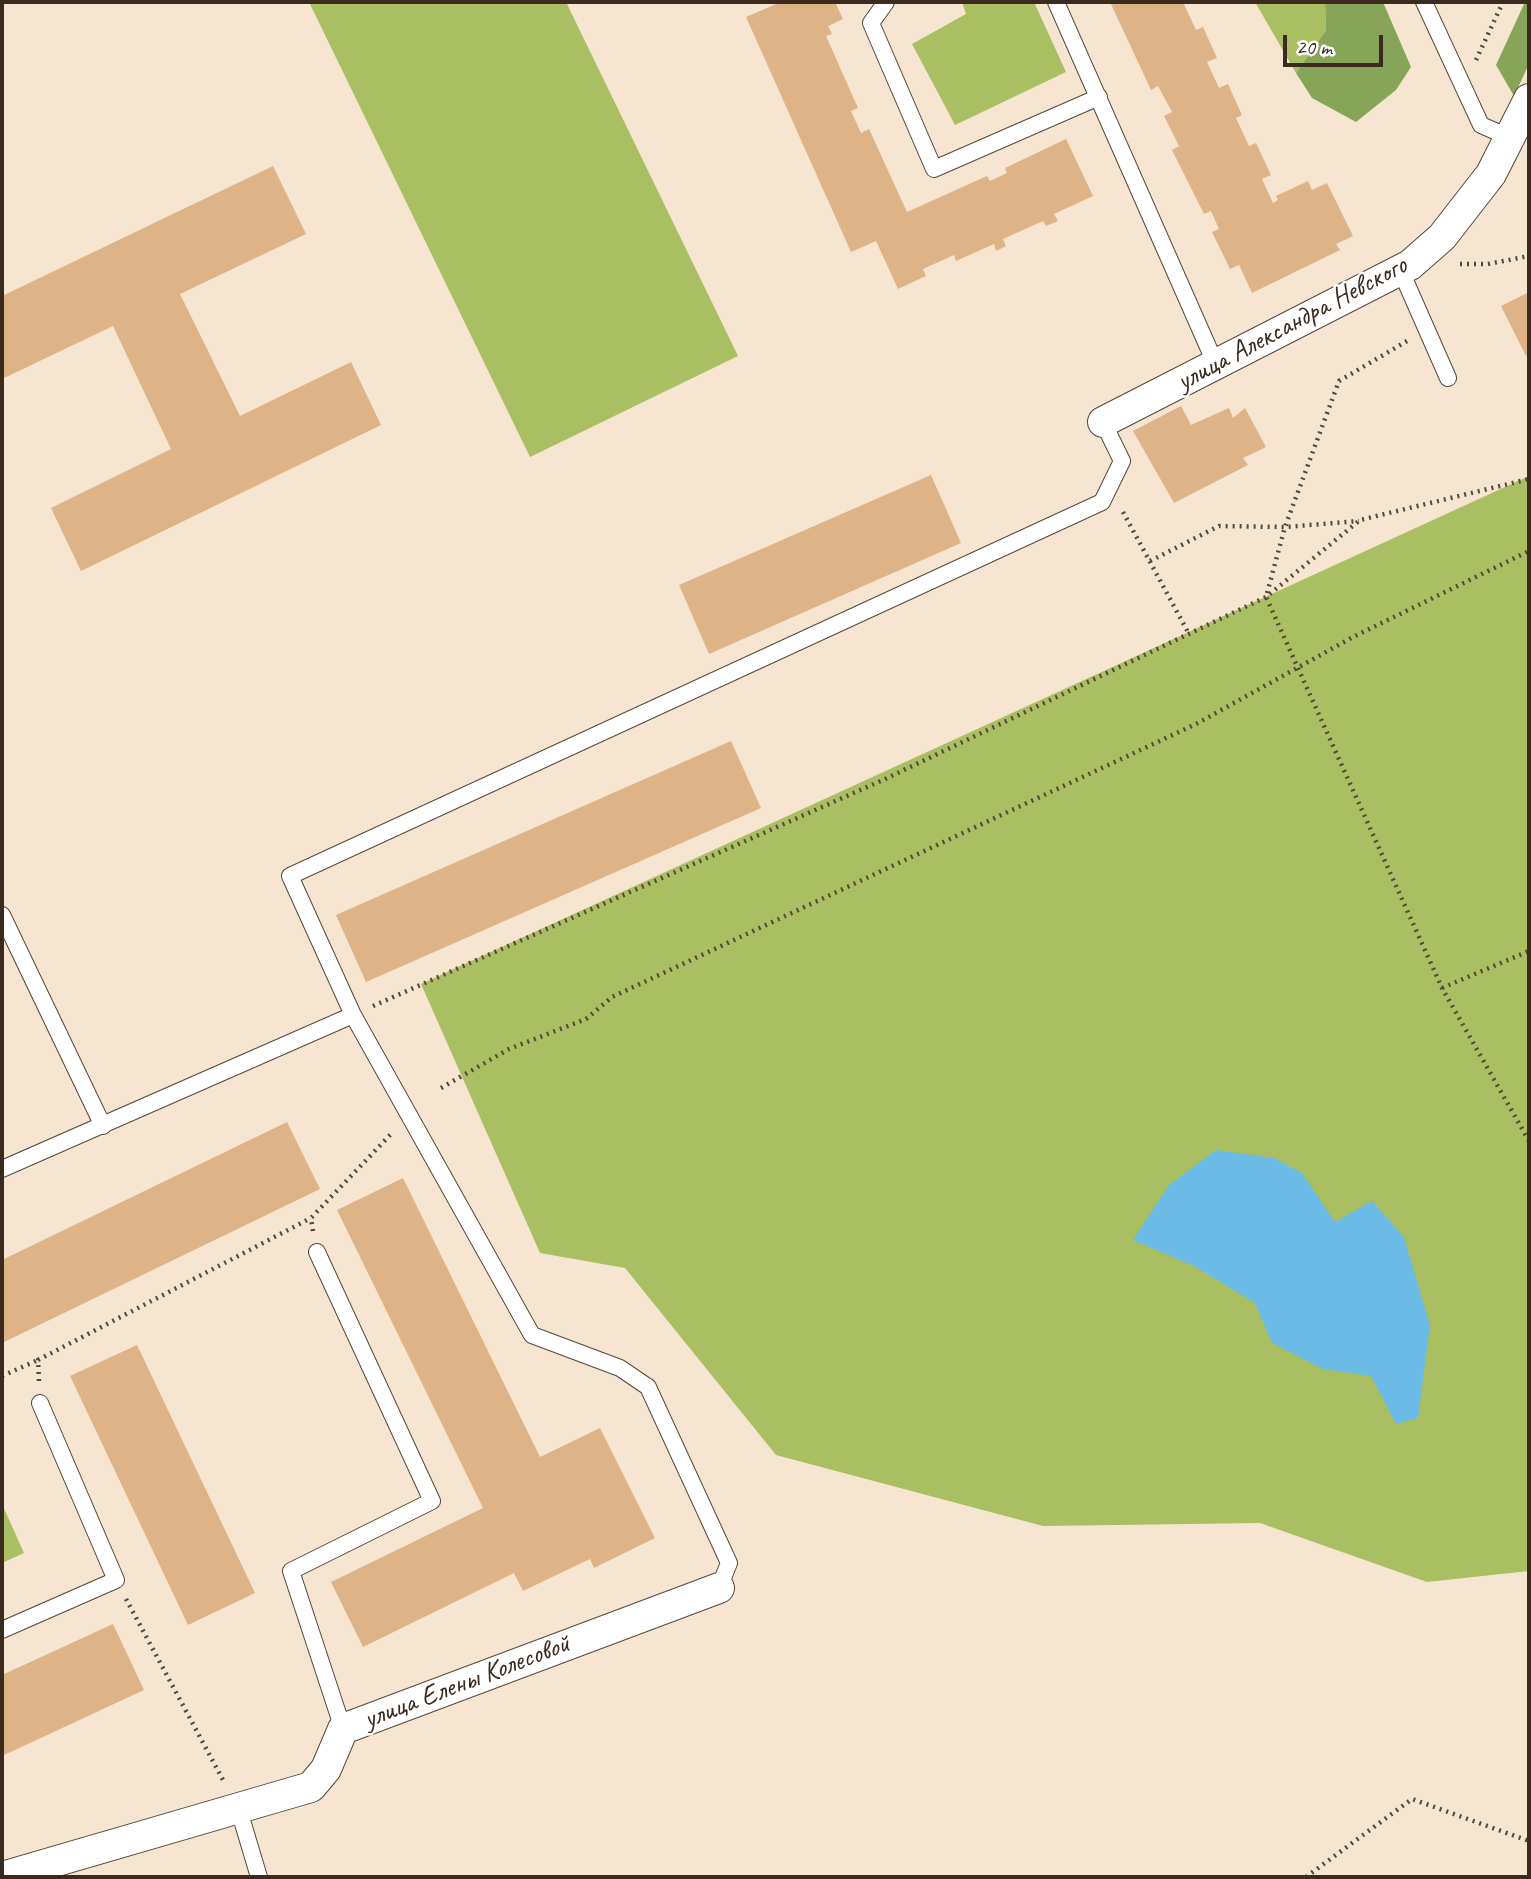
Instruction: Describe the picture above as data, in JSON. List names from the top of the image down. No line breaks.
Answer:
{"streets":{"street":["улица Александра Невского","улица Елены Колесовой"]},"scale_bar":"20 m"}
